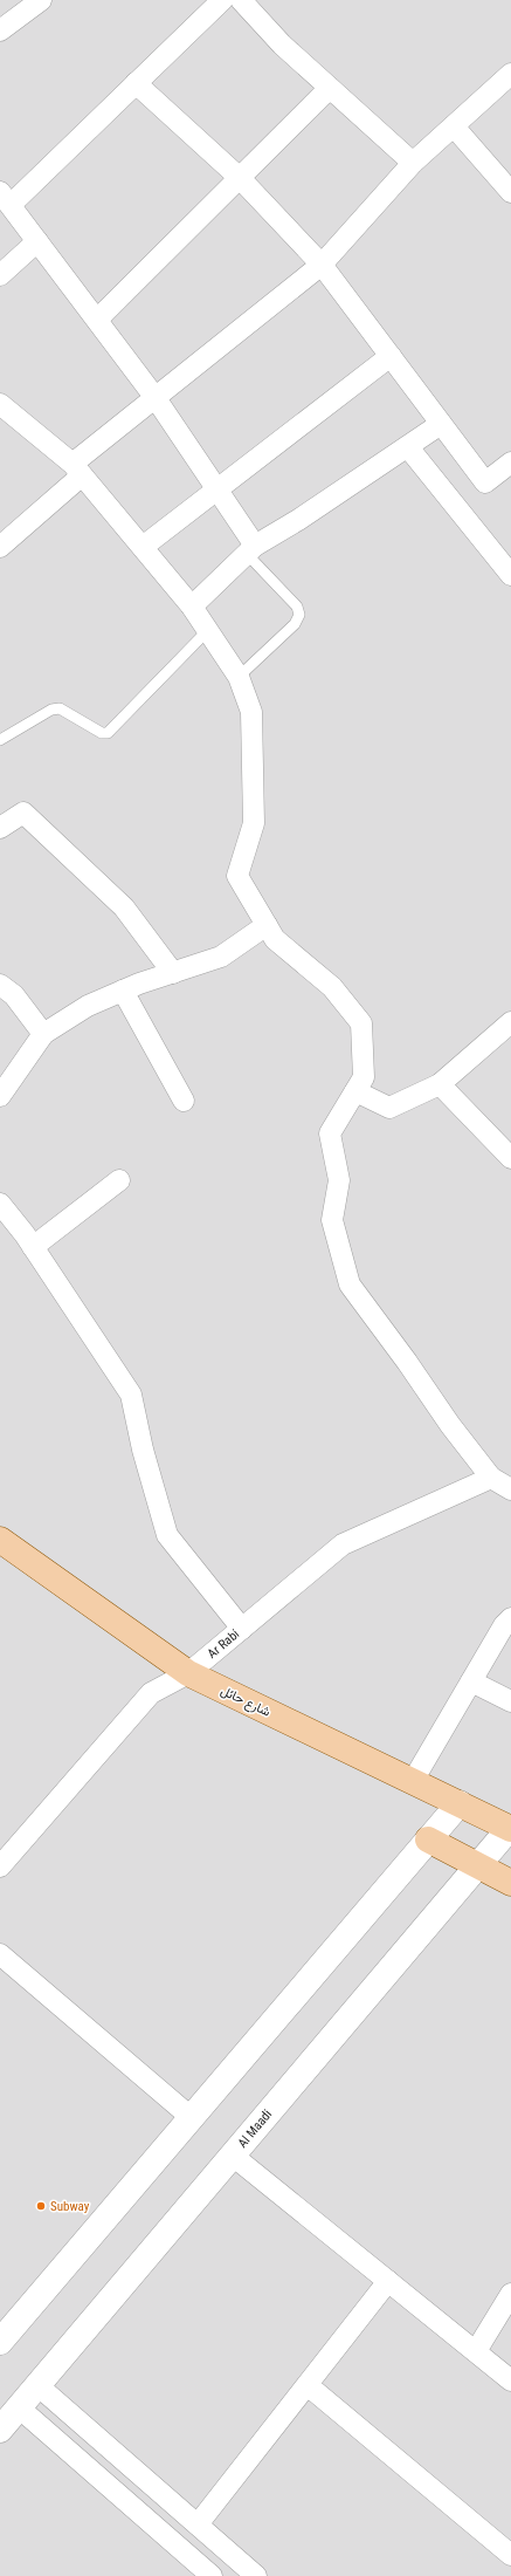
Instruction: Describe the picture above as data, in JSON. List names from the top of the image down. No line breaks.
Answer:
{"streets":{"main road":["شارع حائل"],"street":["Ar Rabi","Al Maadi"]},"crossings":[["Ar Rabi","شارع حائل"],["شارع حائل","Al Maadi"]],"places":["Subway"]}
